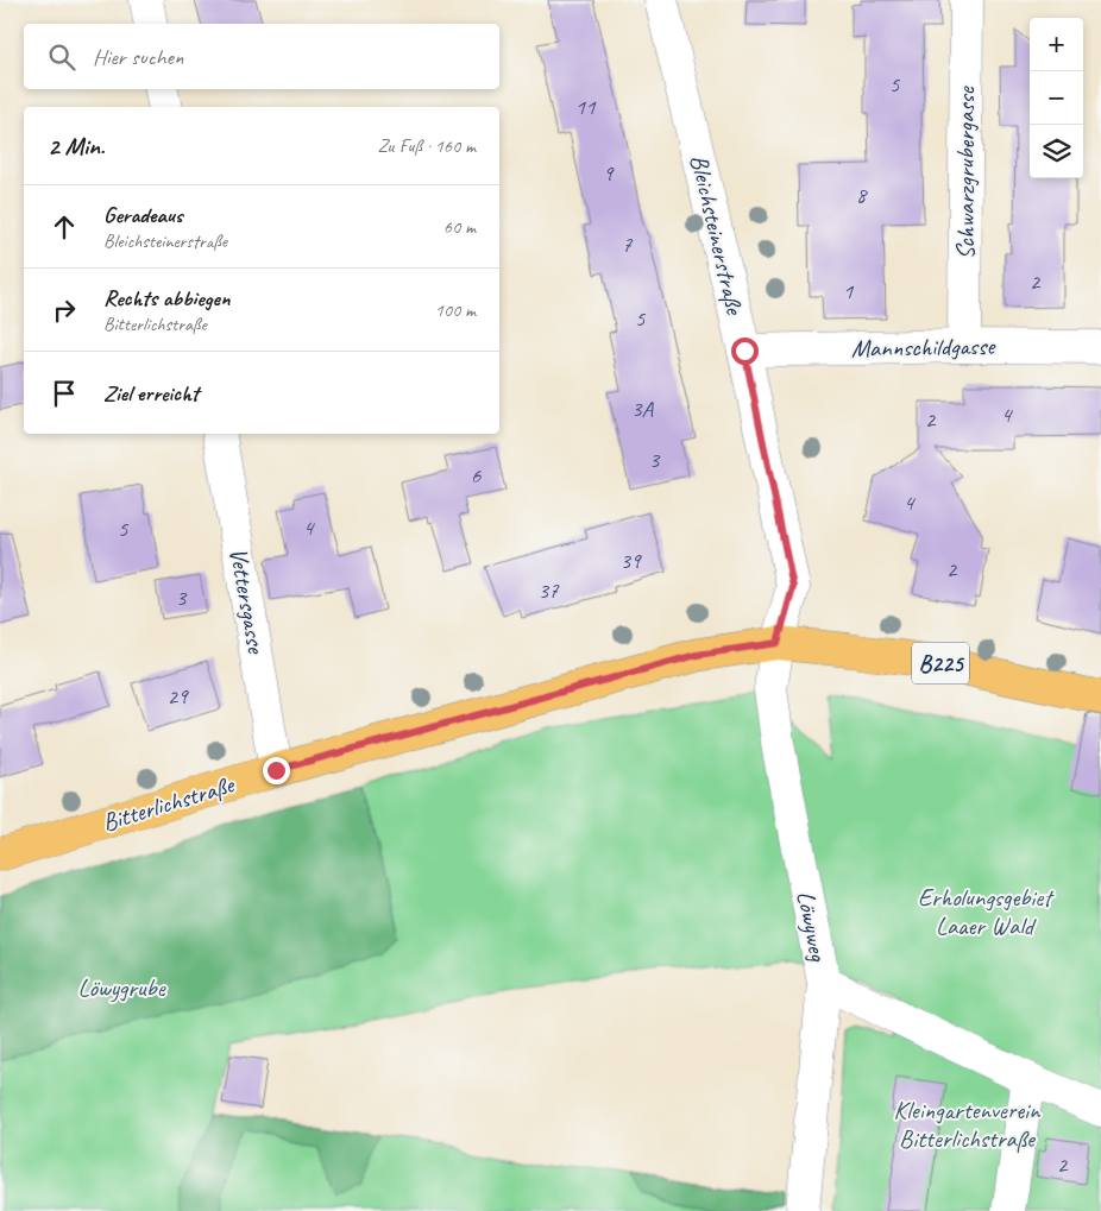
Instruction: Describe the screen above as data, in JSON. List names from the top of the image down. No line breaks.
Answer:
{"streets":{"main road":["B225","Bitterlichstraße"],"street":["Schwarzgrubergasse","Bleichsteinerstraße","Mannschildgasse","Vettersgasse","Löwyweg"]},"crossings":[["Schwarzgrubergasse","Mannschildgasse"],["Bleichsteinerstraße","Mannschildgasse"],["Bleichsteinerstraße","Bitterlichstraße"],["Bleichsteinerstraße","Löwyweg"],["Vettersgasse","Bitterlichstraße"],["Bitterlichstraße","Löwyweg"]],"parks":["Erholungsgebiet Laaer Wald","Löwygrube","Kleingartenverein Bitterlichstraße"],"house_numbers":["5","11","9","8","7","2","1","5","3A","4","2","3","6","4","4","5","39","2","37","3","29","2"],"page":{"map_buttons":["+","−"],"search":"Hier suchen","heading":["2 Min.","Zu Fuß · 160 m"],"list":[["Geradeaus","Bleichsteinerstraße","60 m"],["Rechts abbiegen","Bitterlichstraße","100 m"],"Ziel erreicht"]}}
